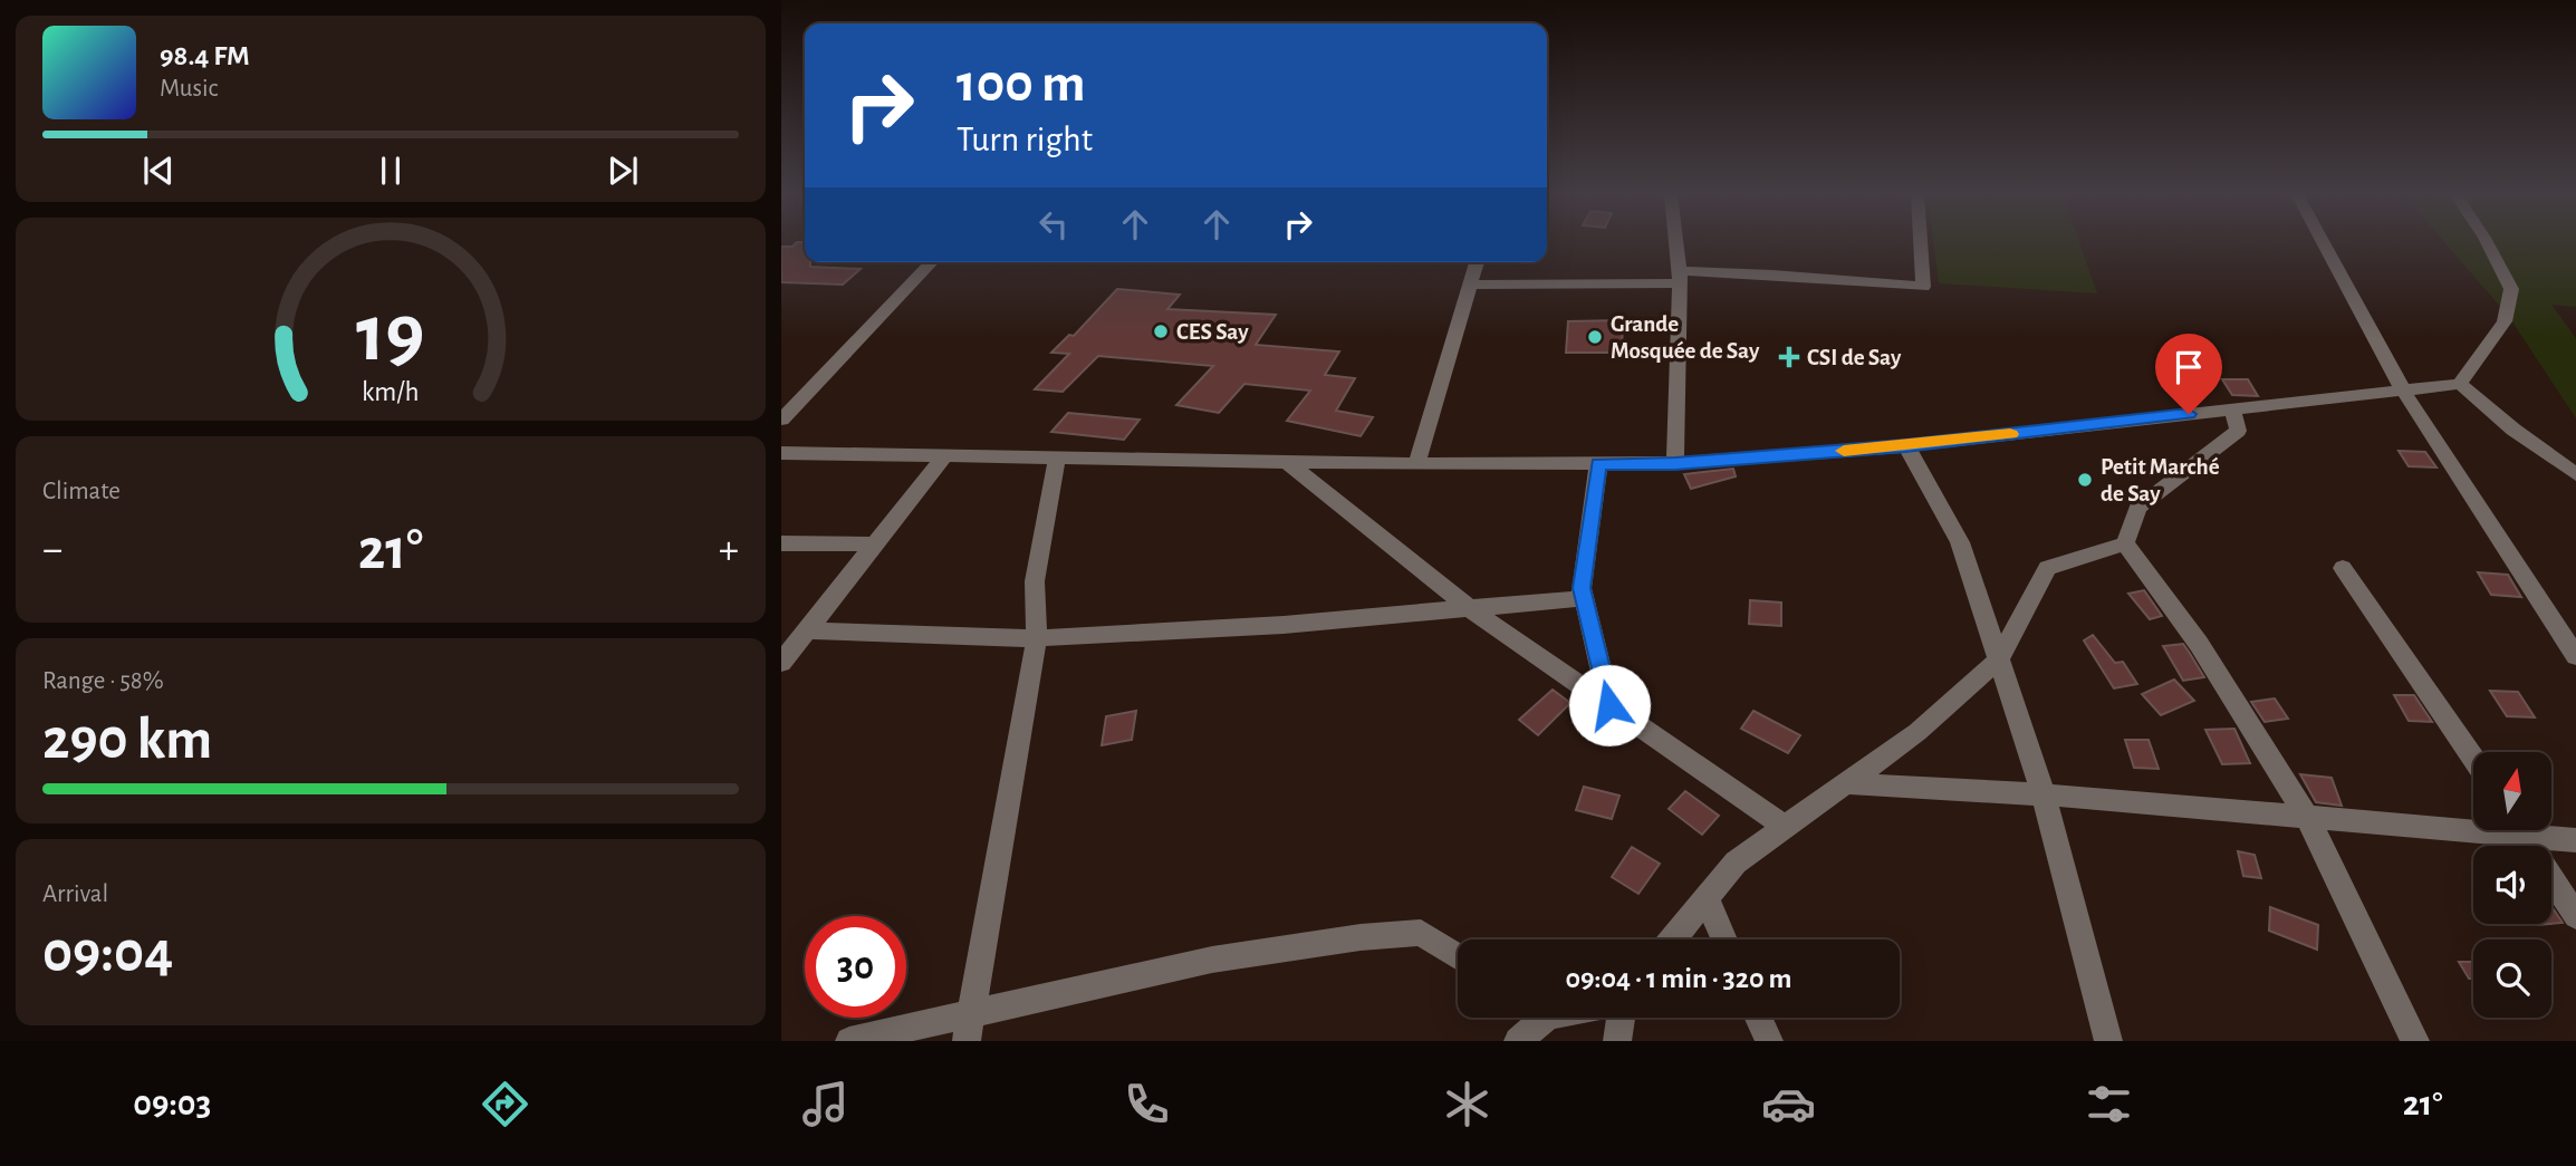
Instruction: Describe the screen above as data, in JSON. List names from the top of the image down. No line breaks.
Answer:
{"places":{"other":["CES Say","Grande Mosquée de Say","Petit Marché de Say"],"health":["CSI de Say"]},"north":"top","page":{"turn":["100 m","Turn right"],"song":["98.4 FM","Music"],"tile":["Climate",["Range · 58%","290 km"],["Arrival","09:04"]],"heat":["−","21°","+"],"limit":"30","trip":"09:04 · 1 min · 320 m","tabs":["09:03","21°"],"gauge":["19","km/h"]}}
